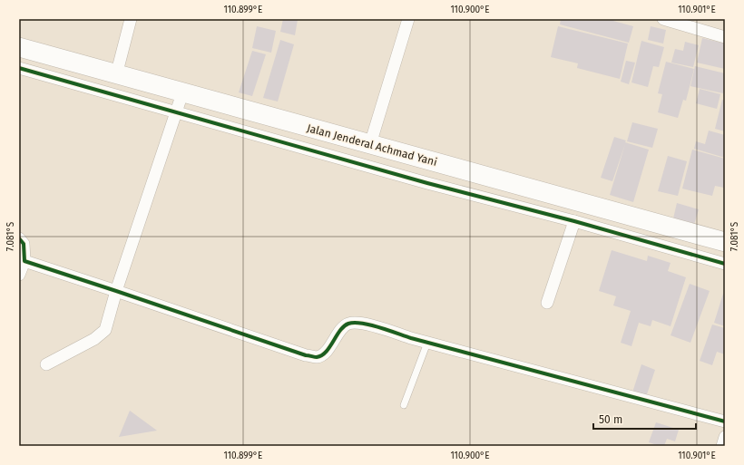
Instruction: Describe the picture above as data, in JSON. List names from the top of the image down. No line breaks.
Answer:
{"streets":{"main road":["Jalan Jenderal Achmad Yani"]},"scale_bar":"50 m","coordinates":["110.899°E","110.900°E","110.901°E","7.081°S"]}
